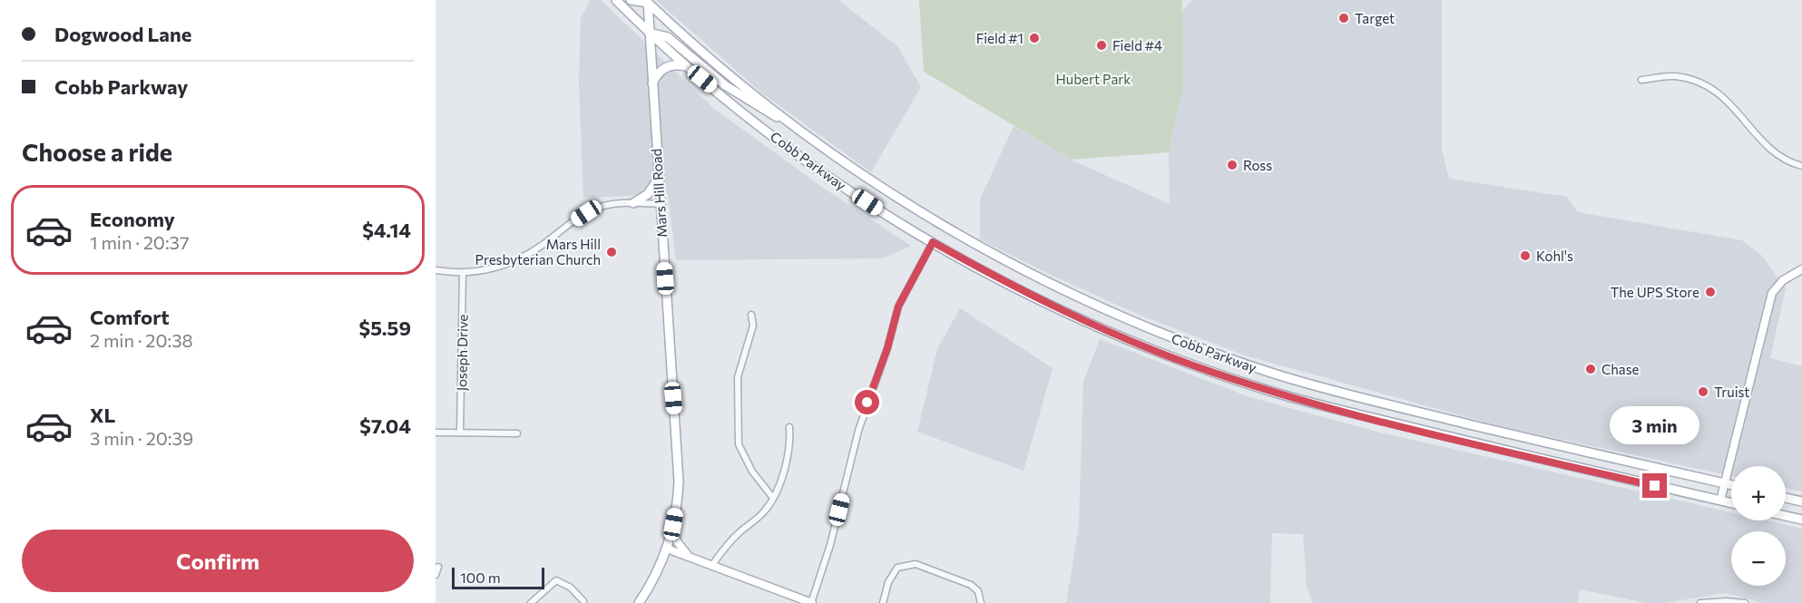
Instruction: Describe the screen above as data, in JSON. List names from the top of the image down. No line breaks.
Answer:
{"streets":{"main road":["Cobb Parkway","Mars Hill Road"],"street":["Joseph Drive"]},"crossings":[["Cobb Parkway","Mars Hill Road"]],"parks":["Hubert Park"],"places":["Target","Field #1","Field #4","Ross","Mars Hill Presbyterian Church","Kohl's","The UPS Store","Chase","Truist"],"scale_bar":"100 m","page":{"banner":["Dogwood Lane","Cobb Parkway"],"heading":"Choose a ride","list":[{"name":"Economy","note":"1 min · 20:37","value":"$4.14"},{"name":"Comfort","note":"2 min · 20:38","value":"$5.59"},{"name":"XL","note":"3 min · 20:39","value":"$7.04"}],"bubble":"3 min","map_buttons":["+","−"],"buttons":"Confirm","scale":"100 m"}}
